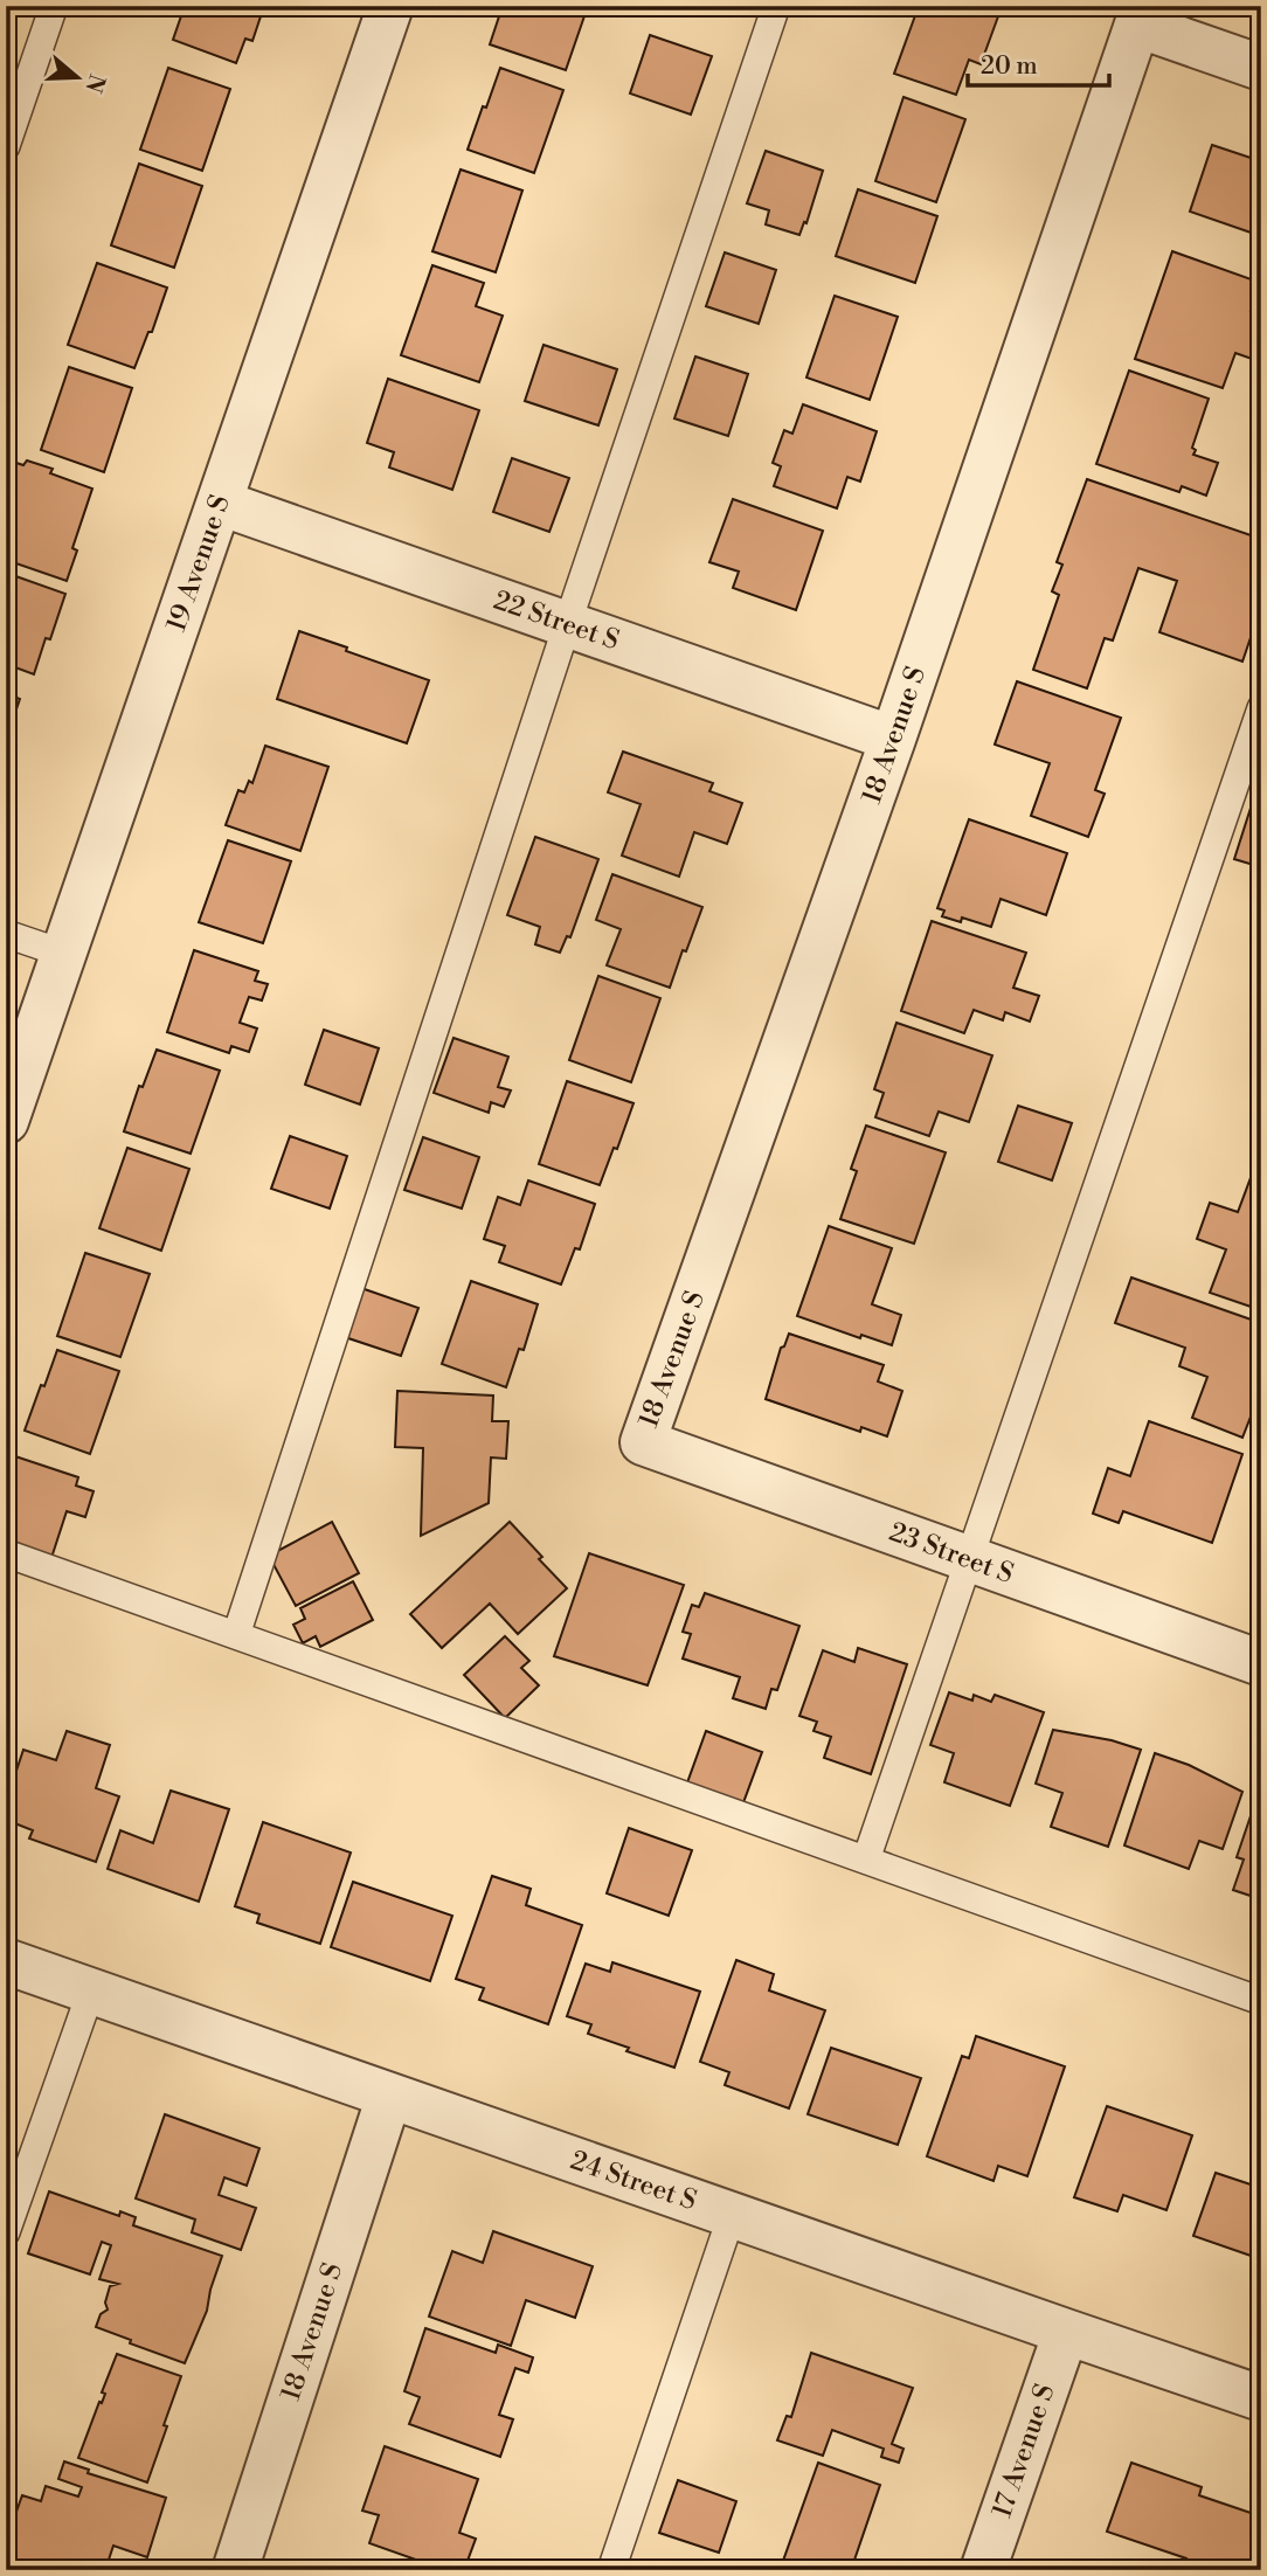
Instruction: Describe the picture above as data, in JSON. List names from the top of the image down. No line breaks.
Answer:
{"streets":{"street":["19 Avenue S","22 Street S","18 Avenue S","23 Street S","24 Street S","17 Avenue S"]},"crossings":[["19 Avenue S","22 Street S"],["22 Street S","18 Avenue S"],["18 Avenue S","23 Street S"],["18 Avenue S","24 Street S"],["24 Street S","17 Avenue S"]],"scale_bar":"20 m","north":"right"}
